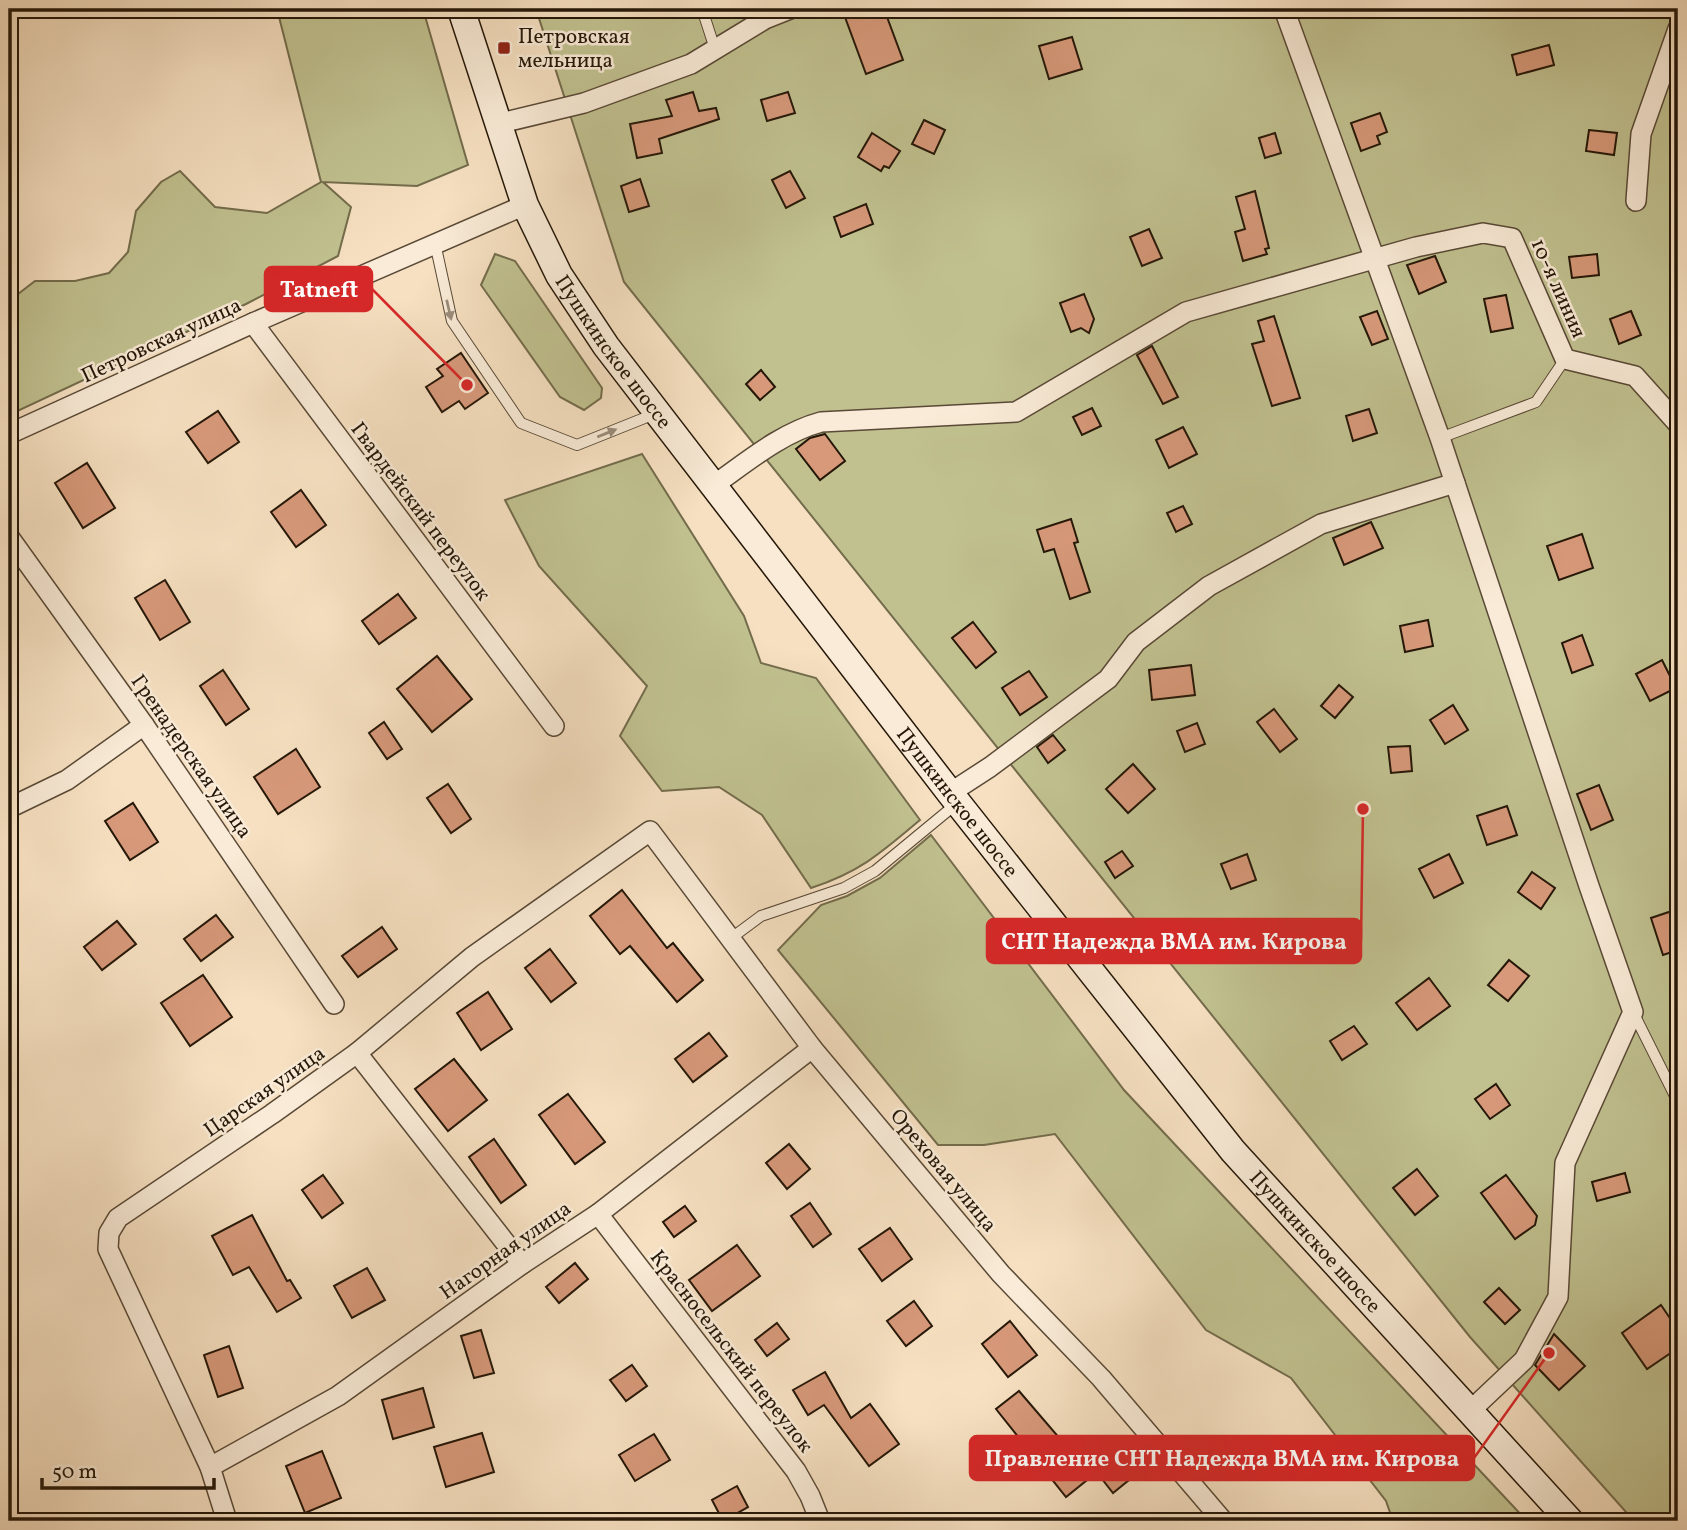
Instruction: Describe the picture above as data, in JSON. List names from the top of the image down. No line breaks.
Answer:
{"streets":{"main road":["Пушкинское шоссе"],"street":["10-я линия","Петровская улица","Гвардейский переулок","Гренадерская улица","Царская улица","Ореховая улица","Нагорная улица","Красносельский переулок"]},"crossings":[["Петровская улица","Пушкинское шоссе"],["Петровская улица","Гвардейский переулок"],["Царская улица","Ореховая улица"],["Царская улица","Нагорная улица"],["Ореховая улица","Нагорная улица"],["Нагорная улица","Красносельский переулок"]],"places":{"transit":["Петровская мельница"],"other":["Tatneft","СНТ Надежда ВМА им. Кирова","Правление СНТ Надежда ВМА им. Кирова"]},"scale_bar":"50 m"}
